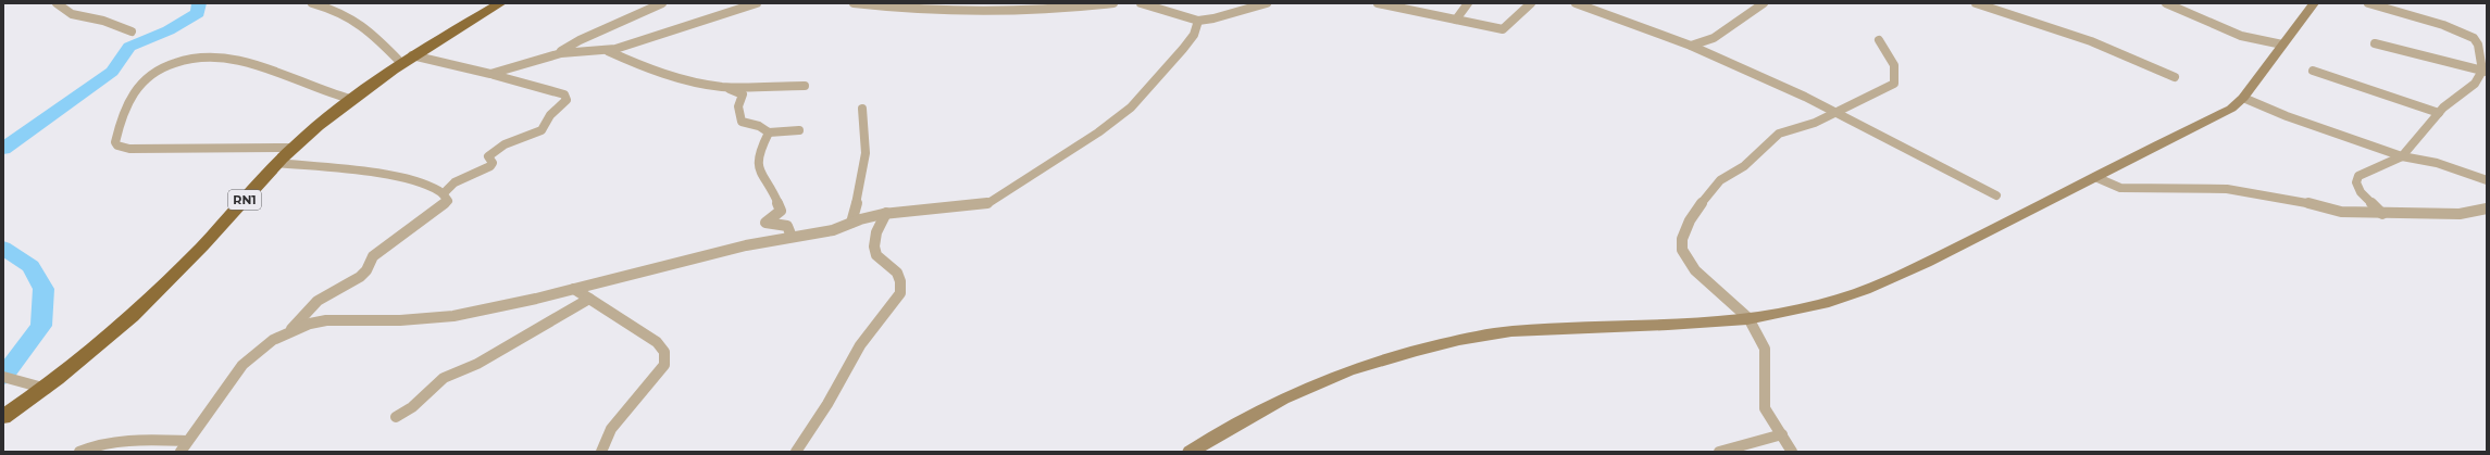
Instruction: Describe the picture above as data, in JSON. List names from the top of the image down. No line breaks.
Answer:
{"streets":{"highway":["RN1"]}}
